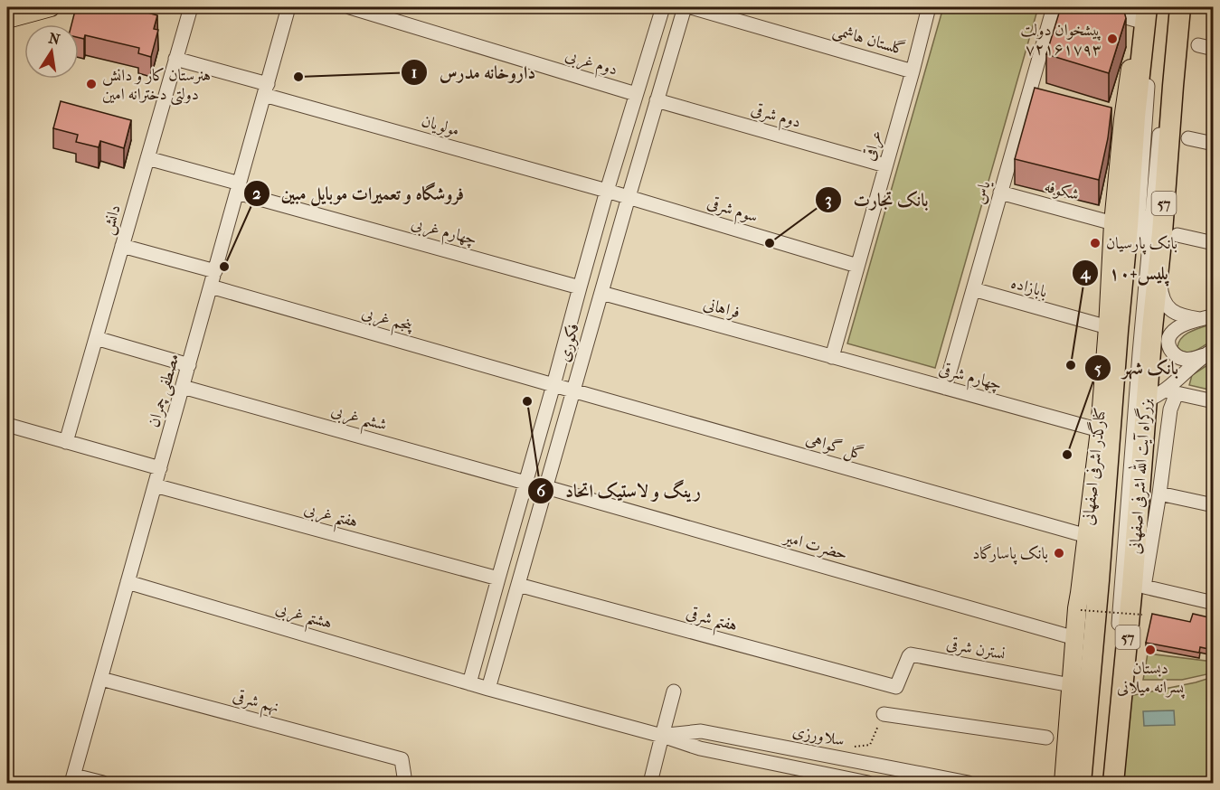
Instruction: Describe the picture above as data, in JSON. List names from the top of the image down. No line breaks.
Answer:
{"streets":{"highway":["57","بزرگراه آیت الله اشرفی اصفهانی"],"main road":["کنارگذر اشرفی اصفهانی"],"street":["گلستان هاشمی","دوم غربی","دوم شرقی","مولویان","عراقی","شکوفه","یاس","سوم شرقی","دانش","چهارم غربی","بابازاده","فراهانی","پنجم غربی","فکوری","چهارم شرقی","مصطفی چمران","ششم غربی","گل گواهی","هفتم غربی","حضرت امیر","هشتم غربی","هفتم شرقی","نسترن شرقی","نهم شرقی","سلاورزی"]},"crossings":[["گلستان هاشمی","عراقی"],["دوم غربی","فکوری"],["دوم شرقی","عراقی"],["دوم شرقی","فکوری"],["مولویان","سوم شرقی"],["مولویان","دانش"],["مولویان","فکوری"],["مولویان","مصطفی چمران"],["عراقی","سوم شرقی"],["عراقی","فراهانی"],["عراقی","چهارم شرقی"],["شکوفه","یاس"],["شکوفه","کنارگذر اشرفی اصفهانی"],["یاس","بابازاده"],["یاس","چهارم شرقی"],["سوم شرقی","فکوری"],["دانش","چهارم غربی"],["چهارم غربی","فکوری"],["چهارم غربی","مصطفی چمران"],["بابازاده","کنارگذر اشرفی اصفهانی"],["فراهانی","فکوری"],["فراهانی","چهارم شرقی"],["پنجم غربی","فکوری"],["پنجم غربی","مصطفی چمران"],["پنجم غربی","گل گواهی"],["فکوری","ششم غربی"],["فکوری","گل گواهی"],["فکوری","هفتم غربی"],["فکوری","حضرت امیر"],["فکوری","هشتم غربی"],["فکوری","هفتم شرقی"],["فکوری","سلاورزی"],["چهارم شرقی","کنارگذر اشرفی اصفهانی"],["مصطفی چمران","ششم غربی"],["مصطفی چمران","هفتم غربی"],["مصطفی چمران","هشتم غربی"],["مصطفی چمران","نهم شرقی"],["گل گواهی","کنارگذر اشرفی اصفهانی"],["کنارگذر اشرفی اصفهانی","بزرگراه آیت الله اشرفی اصفهانی"],["کنارگذر اشرفی اصفهانی","حضرت امیر"],["کنارگذر اشرفی اصفهانی","نسترن شرقی"],["هشتم غربی","سلاورزی"],["هفتم شرقی","نسترن شرقی"]],"places":["پیشخوان دولت ۷۲۱۶۱۷۹۳","داروخانه مدرس","هنرستان کار و دانش دولتی دخترانه امین","بانک تجارت","بانک پارسیان","فروشگاه و تعمیرات موبایل مبین","پلیس+۱۰","رینگ و لاستیک اتحاد","بانک شهر","بانک پاسارگاد","دبستان پسرانه میلانی"],"north":"top"}
